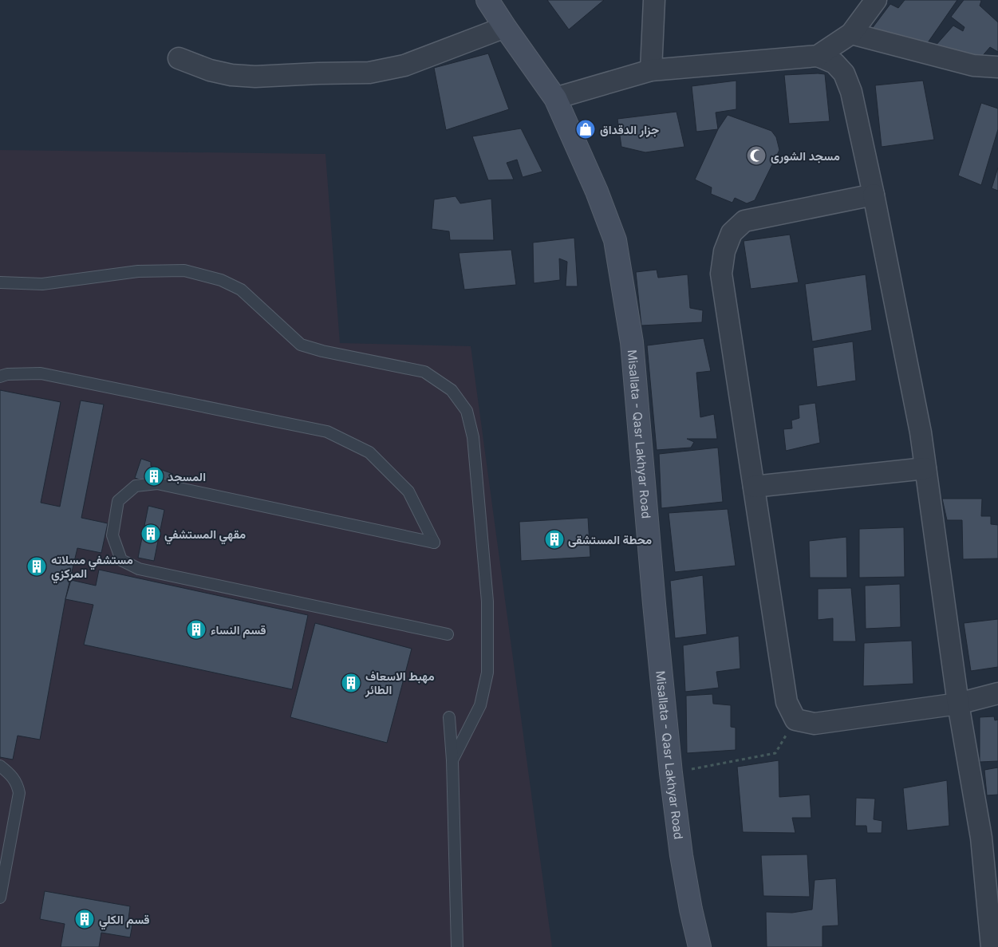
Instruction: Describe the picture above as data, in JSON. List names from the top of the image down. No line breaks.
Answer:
{"streets":{"main road":["Misallata - Qasr Lakhyar Road"]},"places":{"shop":["جزار الدقداق"],"mosque":["مسجد الشورى"],"building":["المسجد","مقهي المستشفي","محطة المستشقى","مستشفي مسلاته المركزي","قسم النساء","مهبط الاسعاف الطائر","قسم الكلي"]}}
